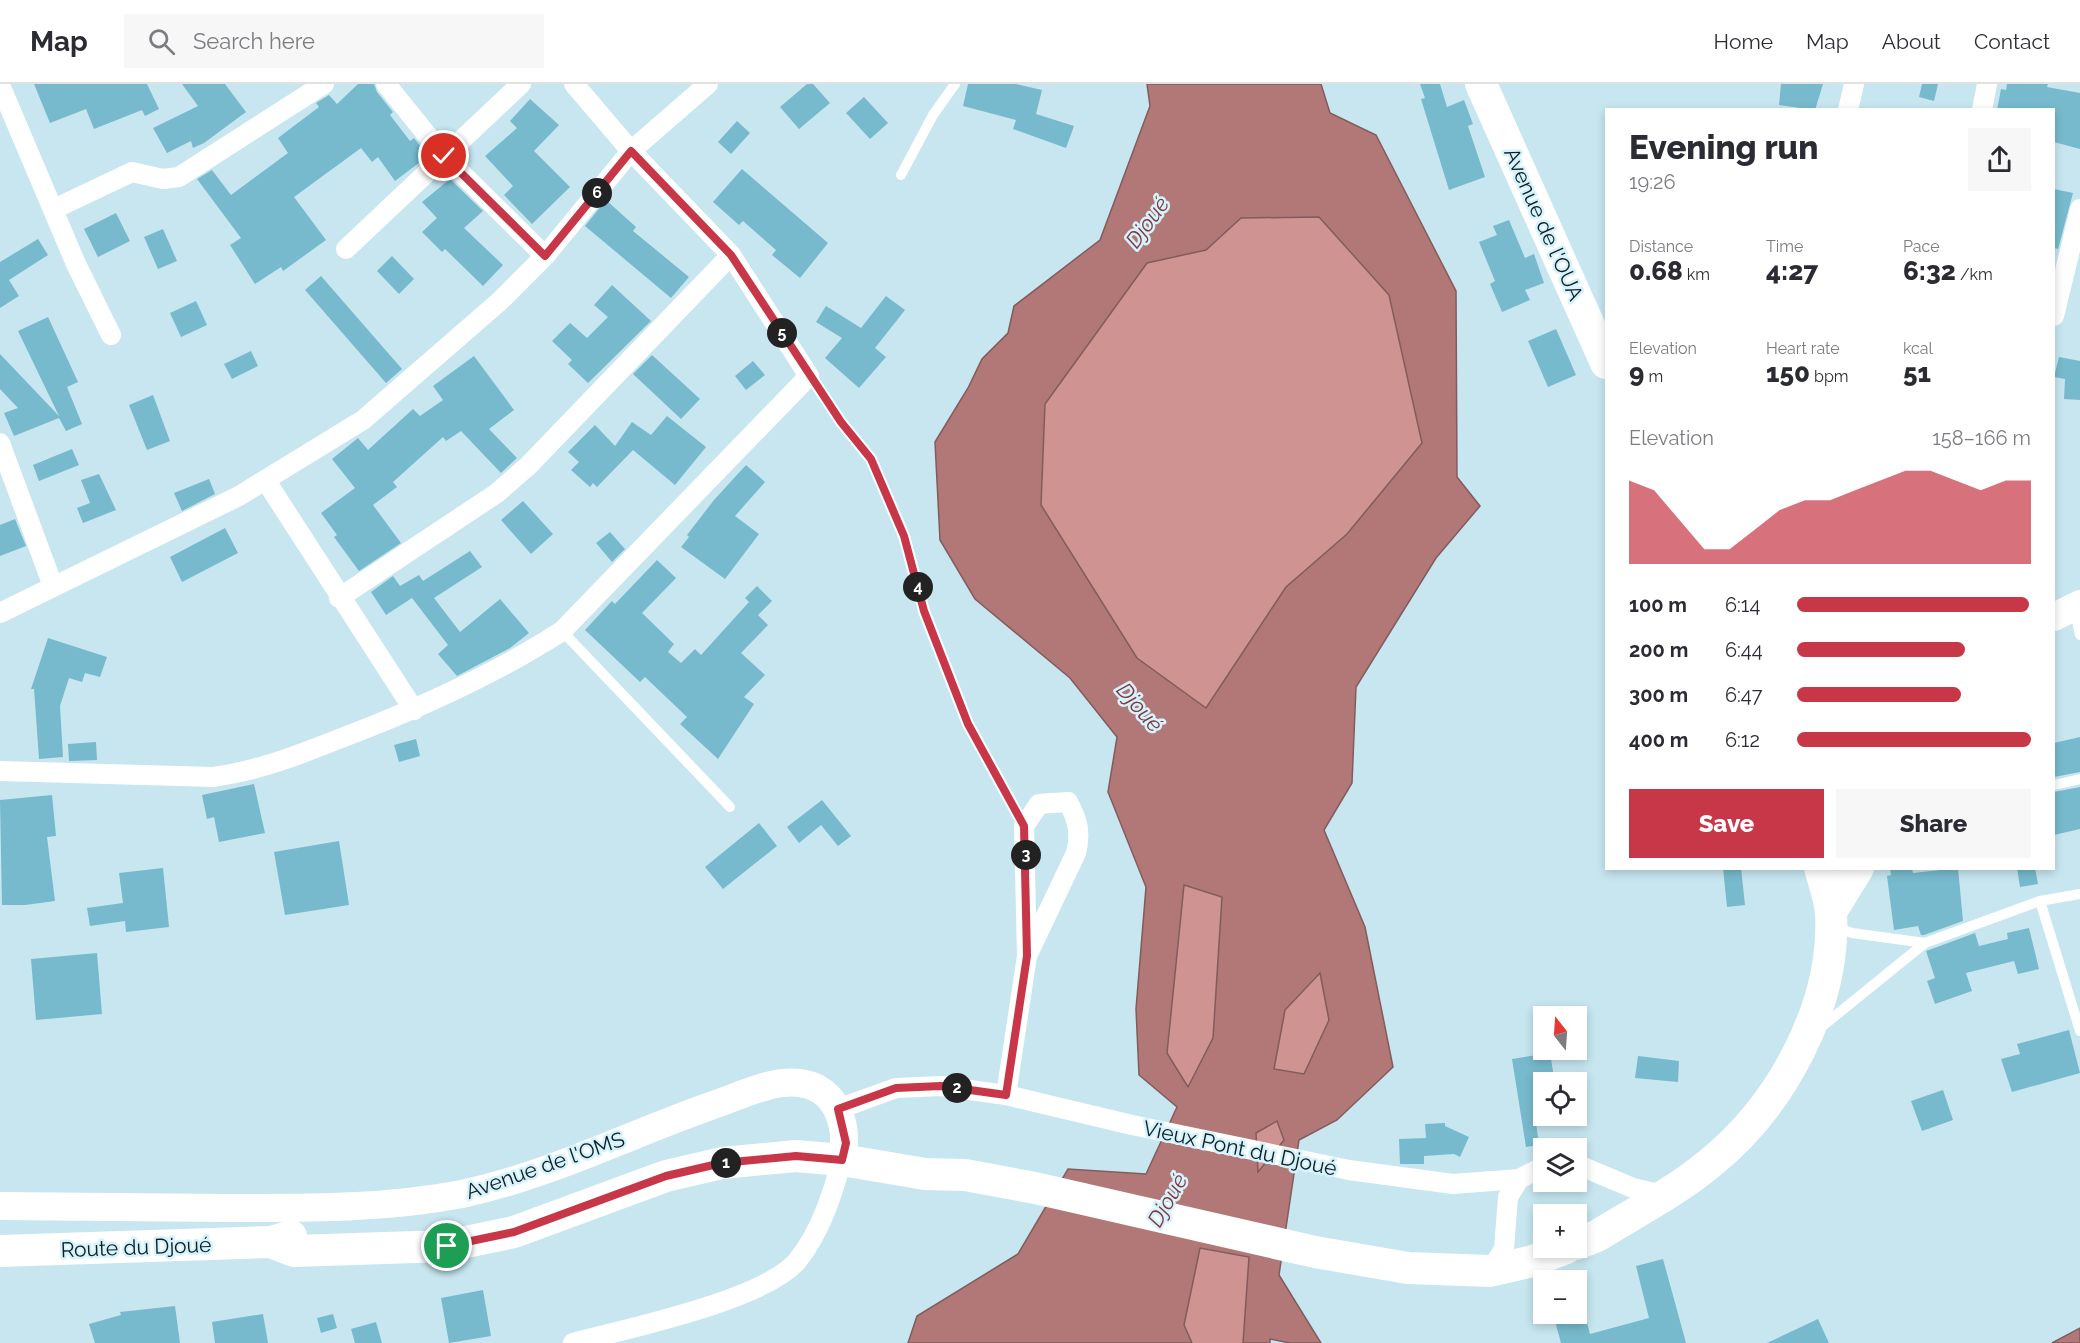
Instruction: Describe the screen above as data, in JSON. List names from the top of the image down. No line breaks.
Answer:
{"streets":{"main road":["Avenue de l'OUA","Route du Djoué"],"street":["Vieux Pont du Djoué","Avenue de l'OMS"]},"crossings":[["Vieux Pont du Djoué","Avenue de l'OMS"]],"water":["Djoué"],"north":"top","page":{"header":"Map","search":"Search here","nav":["Home","Map","About","Contact"],"heading":["Evening run","19:26"],"pins":["6","5","4","3","2","1"],"stats":[["Distance","0.68 km"],["Time","4:27"],["Pace","6:32 /km"],["Elevation","9 m"],["Heart rate","150 bpm"],["kcal","51"]],"chart":["Elevation","158–166 m"],"list":[{"name":"100 m","note":"6:14"},{"name":"200 m","note":"6:44"},{"name":"300 m","note":"6:47"},{"name":"400 m","note":"6:12"}],"buttons":["Save","Share"],"map_buttons":["+","−"]}}
